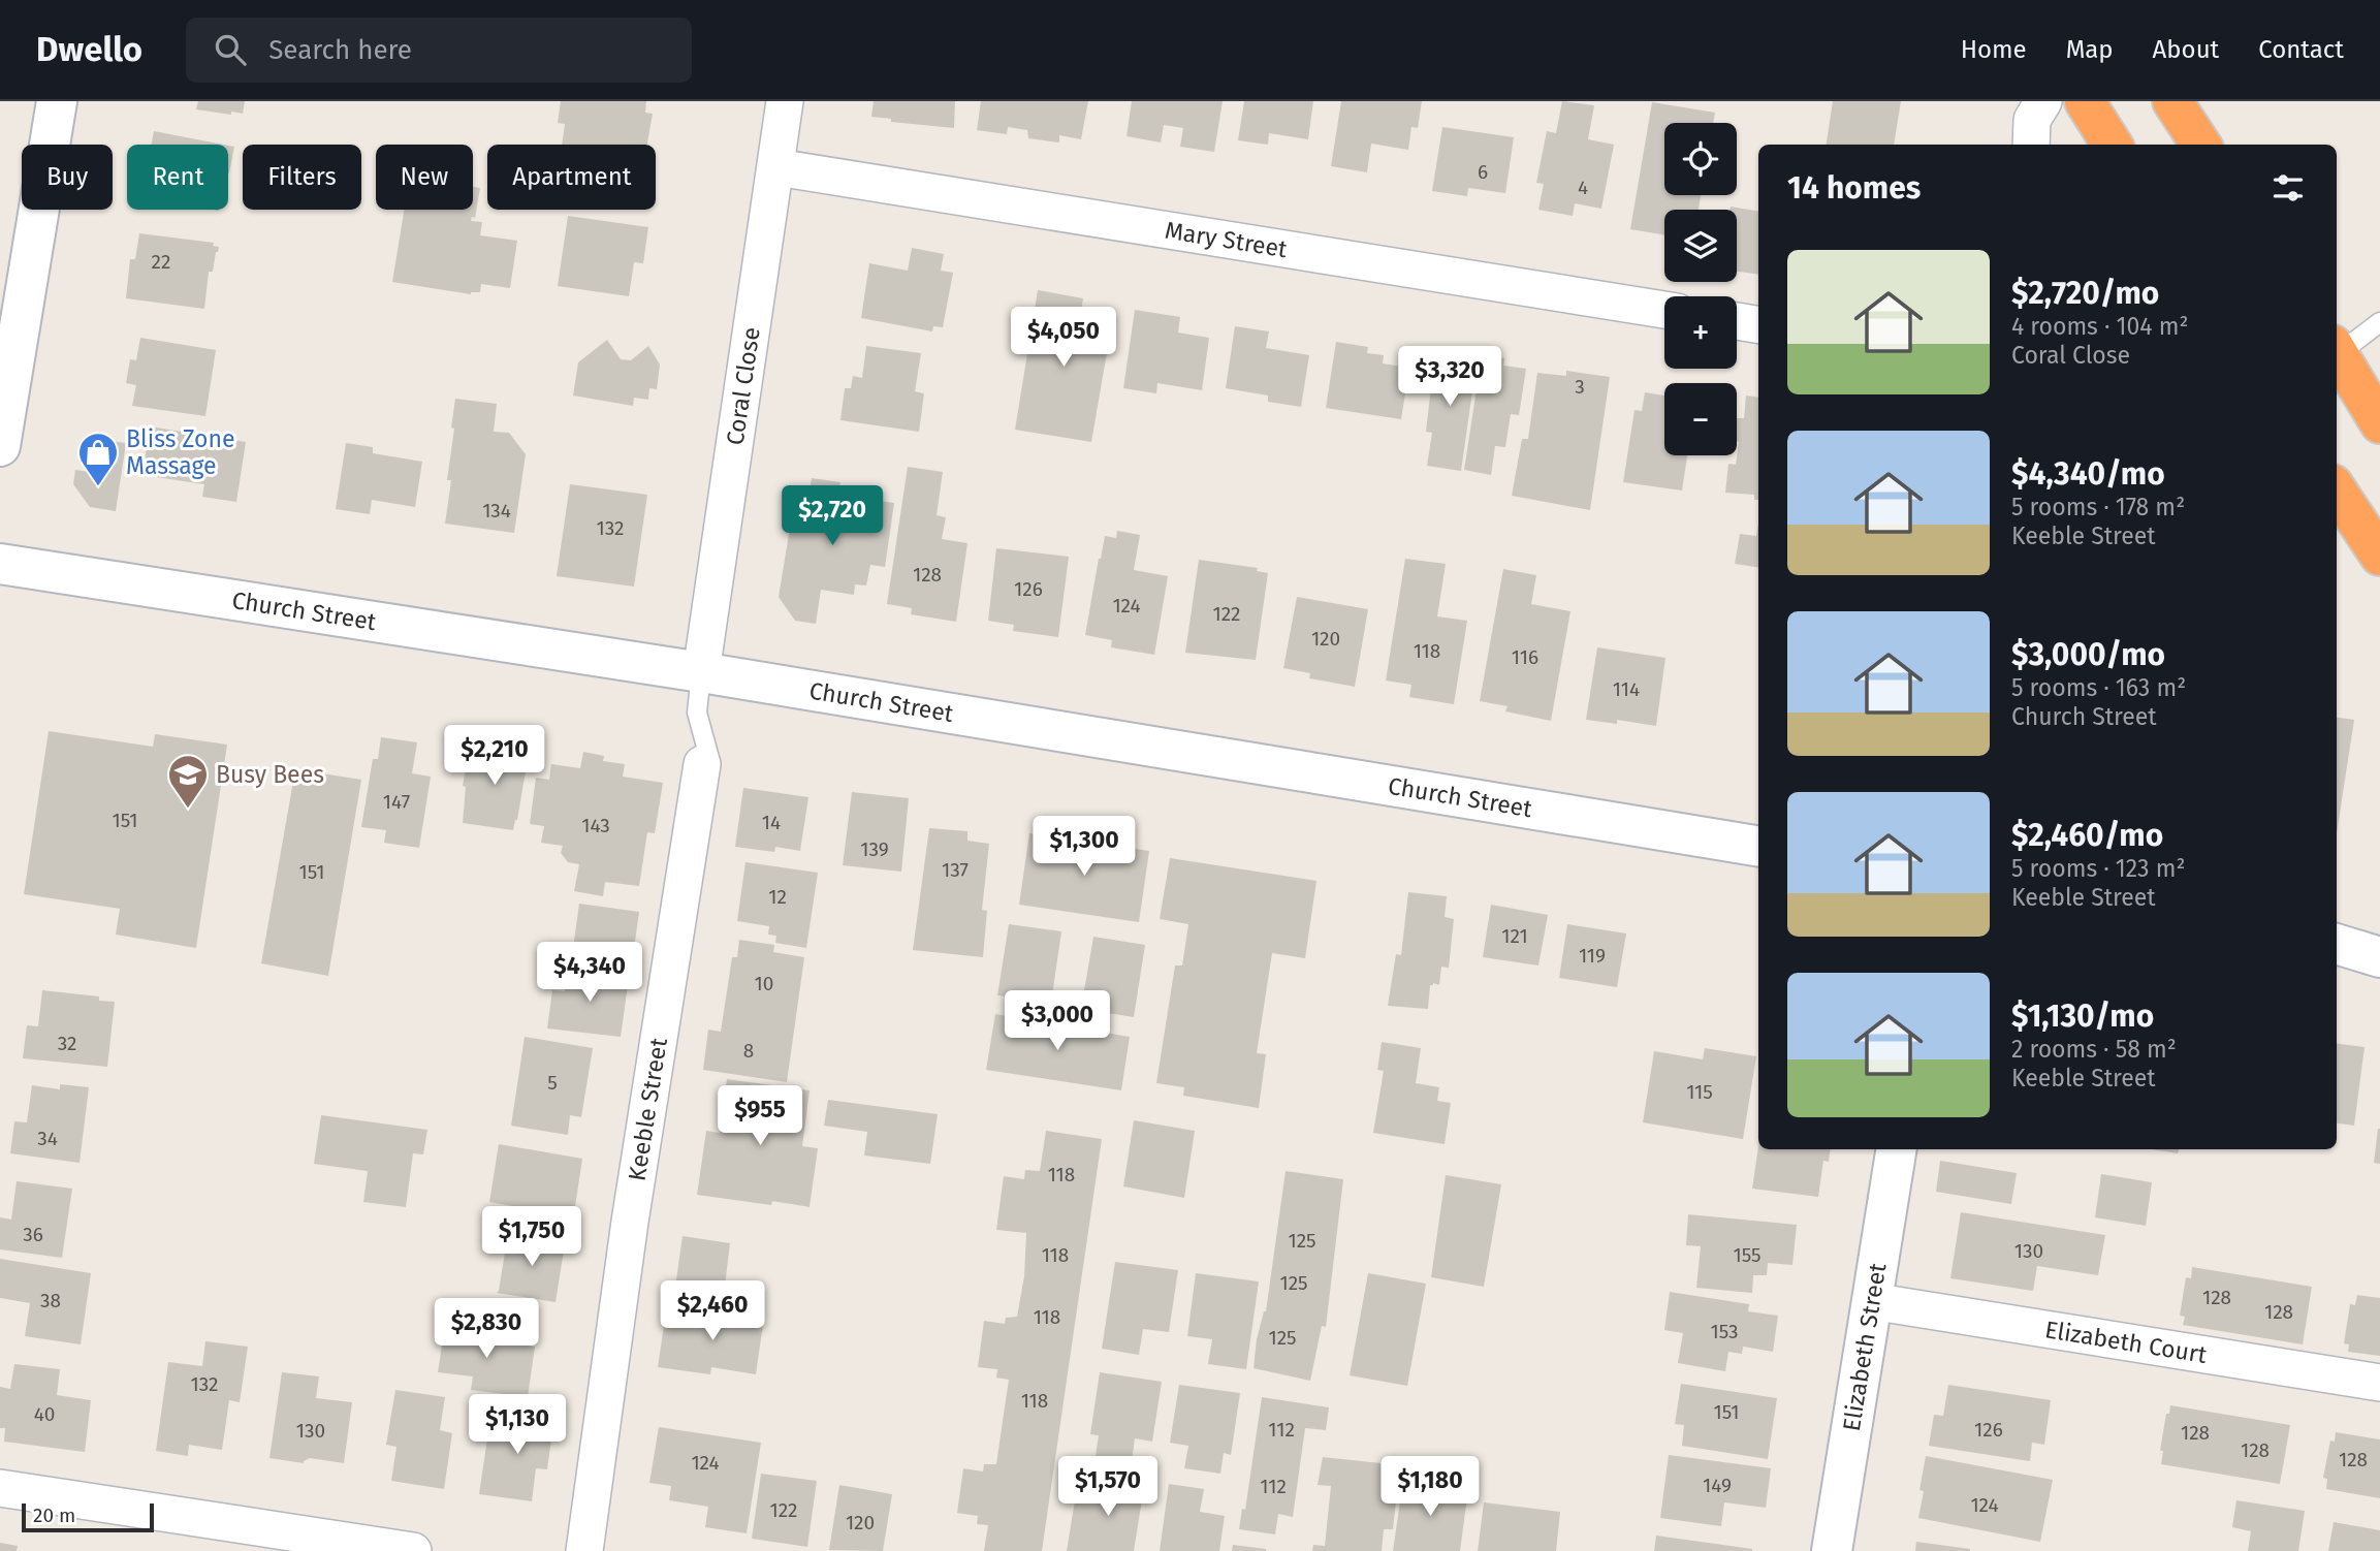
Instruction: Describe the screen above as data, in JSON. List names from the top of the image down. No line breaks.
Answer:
{"streets":{"street":["Mary Street","Coral Close","Church Street","Keeble Street","Elizabeth Court","Elizabeth Street"]},"crossings":[["Mary Street","Coral Close"],["Coral Close","Church Street"],["Coral Close","Keeble Street"],["Church Street","Keeble Street"],["Elizabeth Court","Elizabeth Street"]],"places":{"shop":["Bliss Zone Massage"],"school or university":["Busy Bees"]},"house_numbers":["6","4","22","3","134","132","128","126","124","122","120","118","116","114","147","151","14","143","139","137","151","12","121","119","10","32","8","5","115","34","118","36","125","130","118","155","125","128","38","128","118","153","125","132","118","151","40","112","126","130","128","128","128","124","149","112","124","122","120"],"scale_bar":"20 m","page":{"header":"Dwello","search":"Search here","nav":["Home","Map","About","Contact"],"map_buttons":["+","−"],"chip":["Buy","Rent","Filters","New","Apartment"],"heading":"14 homes","list":[{"name":"$2,720/mo","note":"4 rooms · 104 m² · Coral Close"},{"name":"$4,340/mo","note":"5 rooms · 178 m² · Keeble Street"},{"name":"$3,000/mo","note":"5 rooms · 163 m² · Church Street"},{"name":"$2,460/mo","note":"5 rooms · 123 m² · Keeble Street"},{"name":"$1,130/mo","note":"2 rooms · 58 m² · Keeble Street"}],"price":["$4,050","$3,320","$2,720","$2,210","$1,300","$4,340","$3,000","$955","$1,750","$2,460","$2,830","$1,130","$1,570","$1,180"],"scale":"20 m"}}
